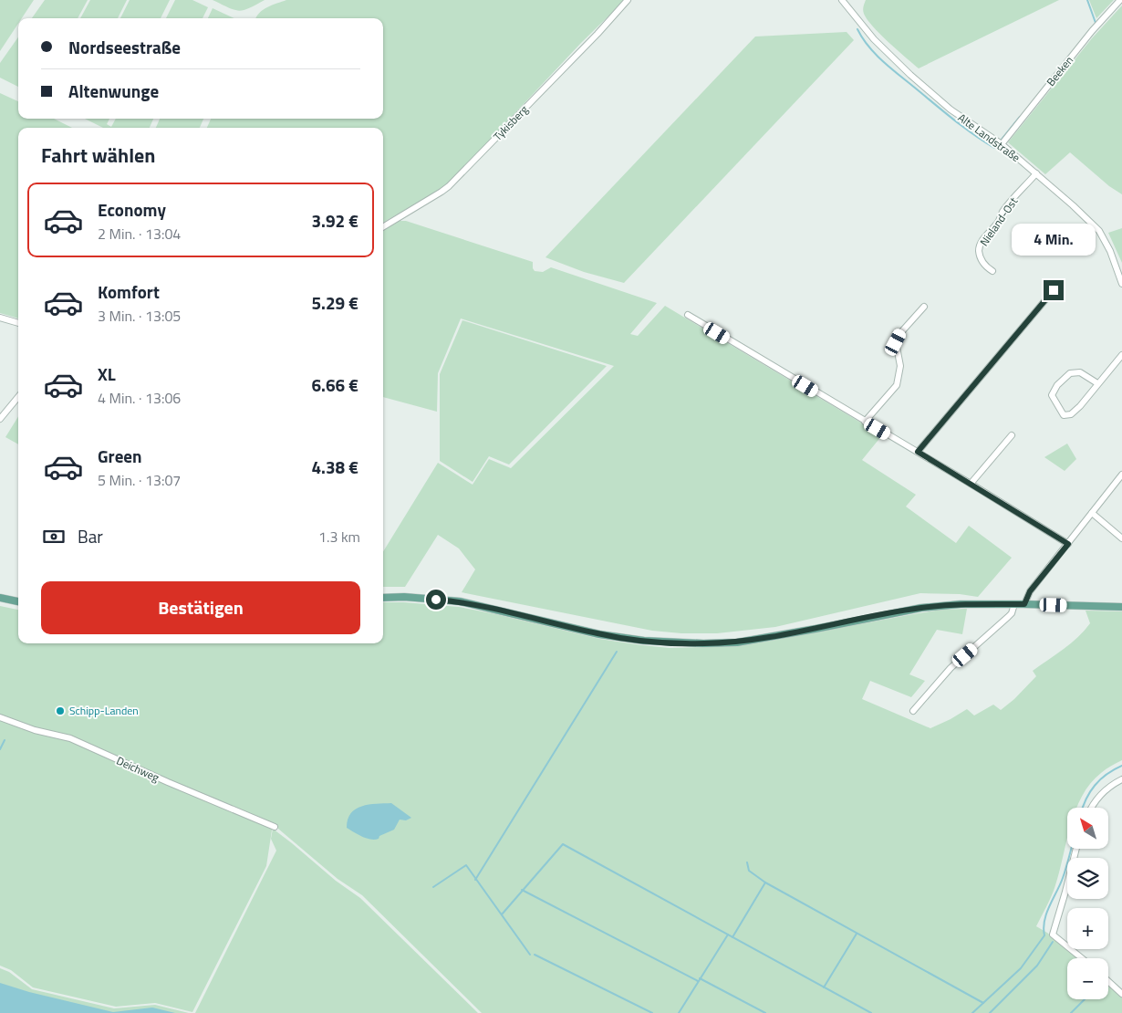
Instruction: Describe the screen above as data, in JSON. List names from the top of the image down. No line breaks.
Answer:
{"streets":{"street":["Beeken","Tykisberg","Alte Landstraße","Nieland-Ost","Deichweg"]},"crossings":[["Beeken","Alte Landstraße"],["Alte Landstraße","Nieland-Ost"]],"places":["Schipp-Landen"],"north":"top left","page":{"banner":["Nordseestraße","Altenwunge"],"heading":"Fahrt wählen","list":[{"name":"Economy","note":"2 Min. · 13:04","value":"3.92 €"},{"name":"Komfort","note":"3 Min. · 13:05","value":"5.29 €"},{"name":"XL","note":"4 Min. · 13:06","value":"6.66 €"},{"name":"Green","note":"5 Min. · 13:07","value":"4.38 €"}],"bubble":"4 Min.","pay":["Bar","1.3 km"],"buttons":"Bestätigen","map_buttons":["+","−"]}}
